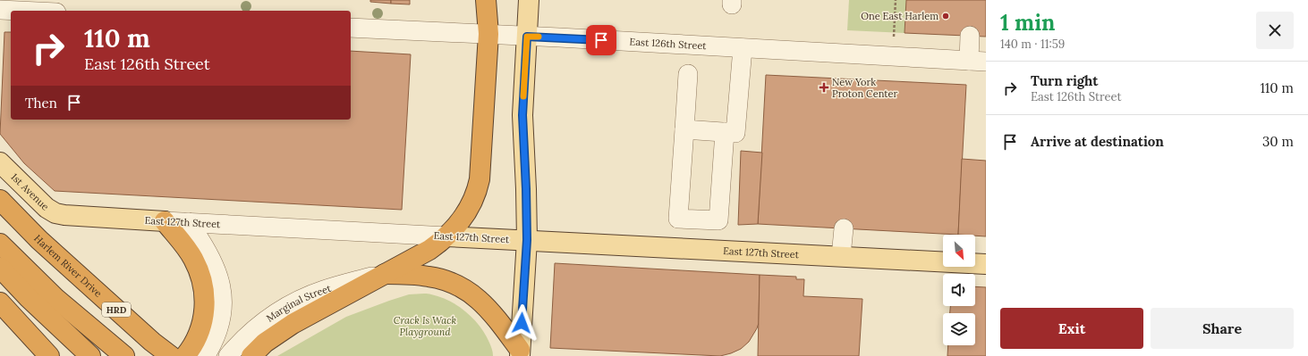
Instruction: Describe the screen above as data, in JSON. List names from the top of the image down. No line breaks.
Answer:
{"streets":{"highway":["Harlem River Drive","HRD"],"main road":["1st Avenue","East 127th Street"],"street":["East 126th Street","Marginal Street"]},"crossings":[["1st Avenue","East 127th Street"]],"parks":["Crack Is Wack Playground"],"places":{"other":["One East Harlem"],"health":["New York Proton Center"]},"north":"bottom right","page":{"heading":["1 min","140 m · 11:59"],"turn":["110 m","East 126th Street"],"list":[{"name":"Turn right","note":"East 126th Street","value":"110 m"},{"name":"Arrive at destination","value":"30 m"}],"then":"Then","buttons":["Exit","Share"]}}
